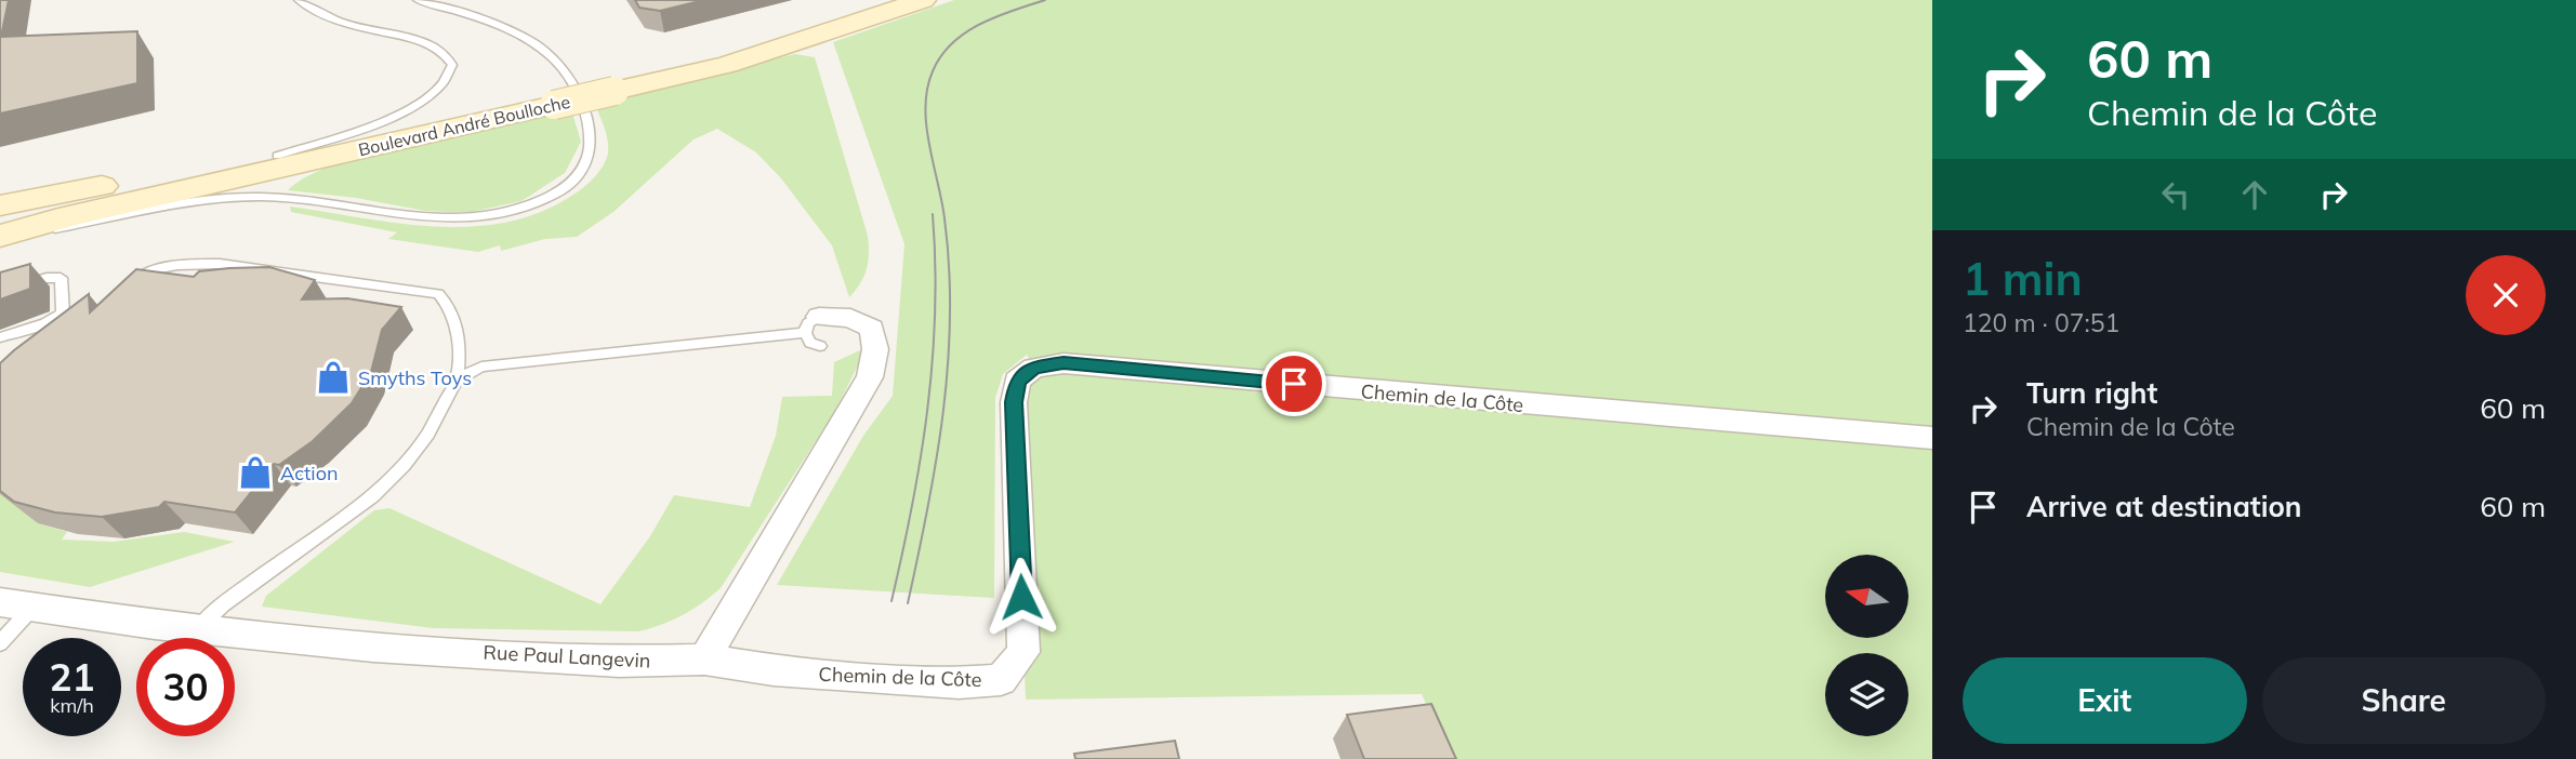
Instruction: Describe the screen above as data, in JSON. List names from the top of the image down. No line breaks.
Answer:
{"streets":{"main road":["Boulevard André Boulloche"],"street":["Chemin de la Côte","Rue Paul Langevin"]},"crossings":[["Chemin de la Côte","Rue Paul Langevin"]],"places":{"shop":["Smyths Toys","Action"]},"north":"left","page":{"turn":["60 m","Chemin de la Côte"],"heading":["1 min","120 m · 07:51"],"list":[{"name":"Turn right","note":"Chemin de la Côte","value":"60 m"},{"name":"Arrive at destination","value":"60 m"}],"speed":"21 km/h","limit":"30","buttons":["Exit","Share"]}}
